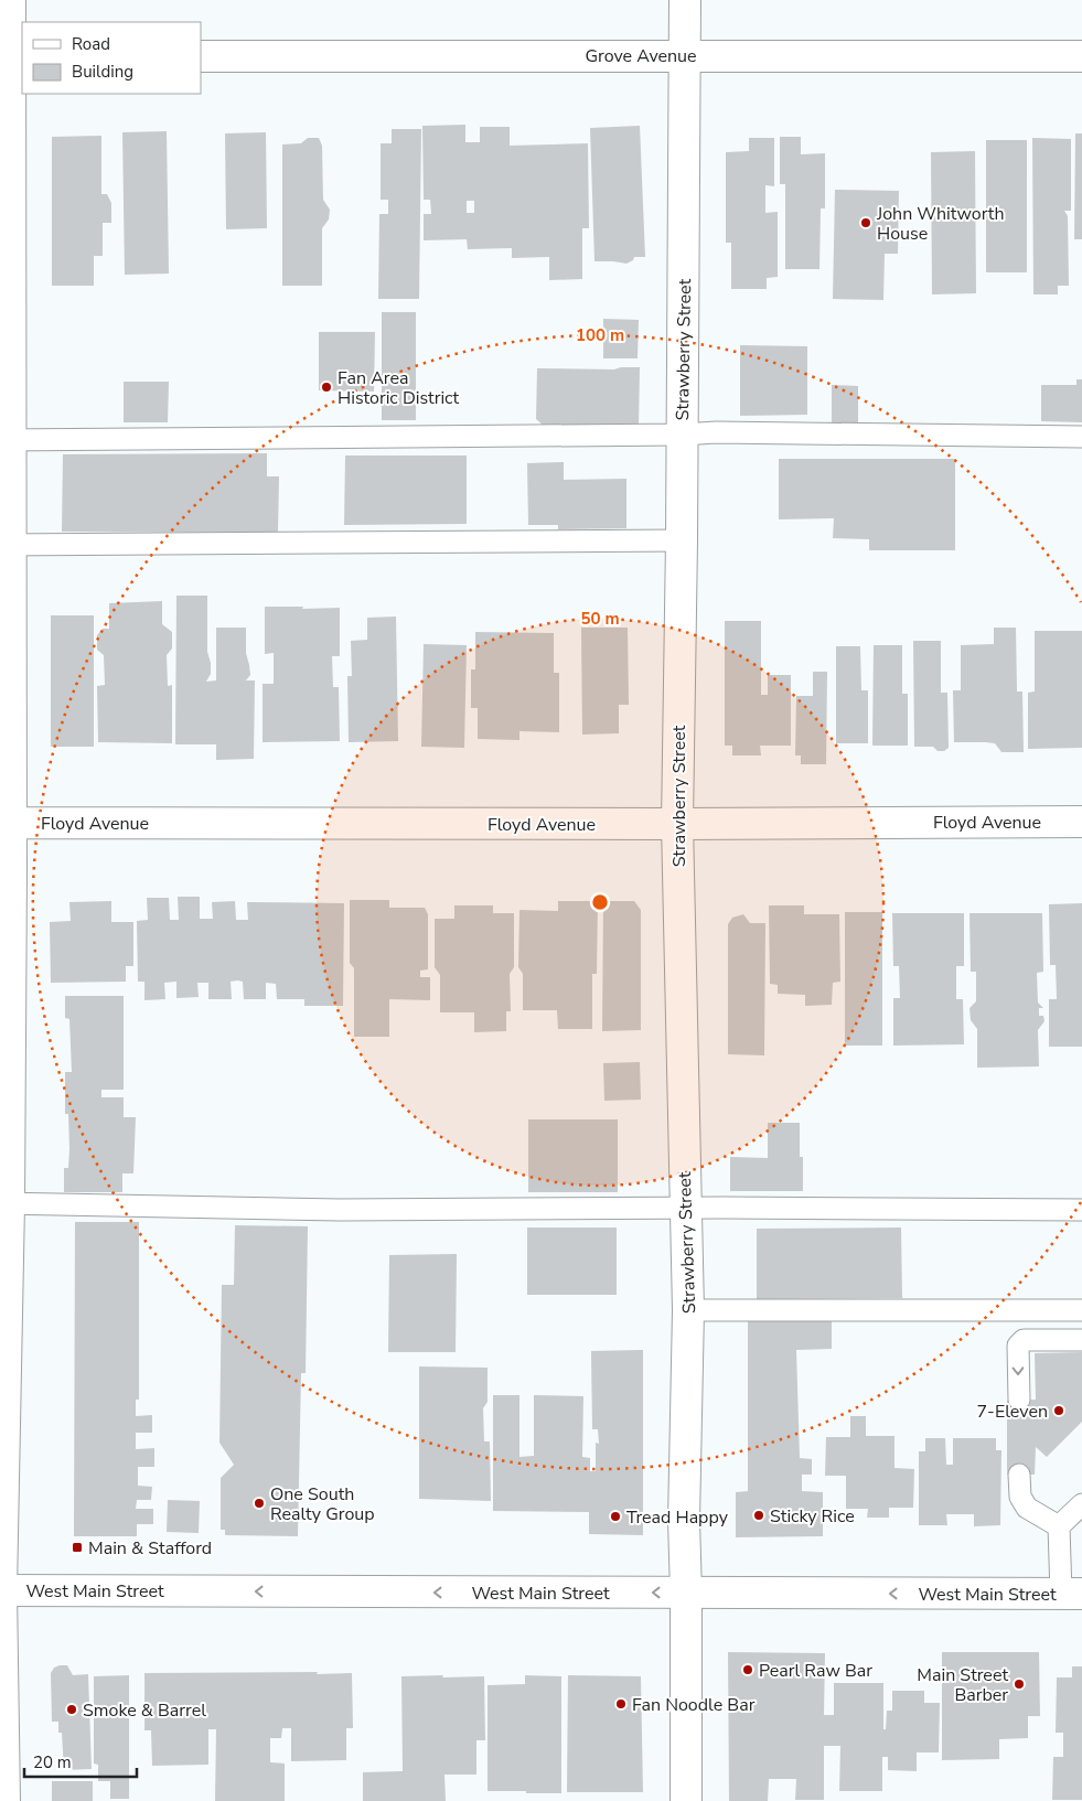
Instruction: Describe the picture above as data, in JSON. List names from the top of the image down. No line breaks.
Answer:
{"streets":{"street":["Grove Avenue","Strawberry Street","Floyd Avenue","West Main Street"]},"crossings":[["Grove Avenue","Strawberry Street"],["Strawberry Street","Floyd Avenue"],["Strawberry Street","West Main Street"]],"one_way":["West Main Street"],"places":{"other":["John Whitworth House","Fan Area Historic District","7-Eleven","One South Realty Group","Sticky Rice","Tread Happy","Pearl Raw Bar","Main Street Barber","Fan Noodle Bar","Smoke & Barrel"],"transit":["Main & Stafford"]},"legend":["Road","Building"],"scale_bar":"20 m","rings":["100 m","50 m"]}
